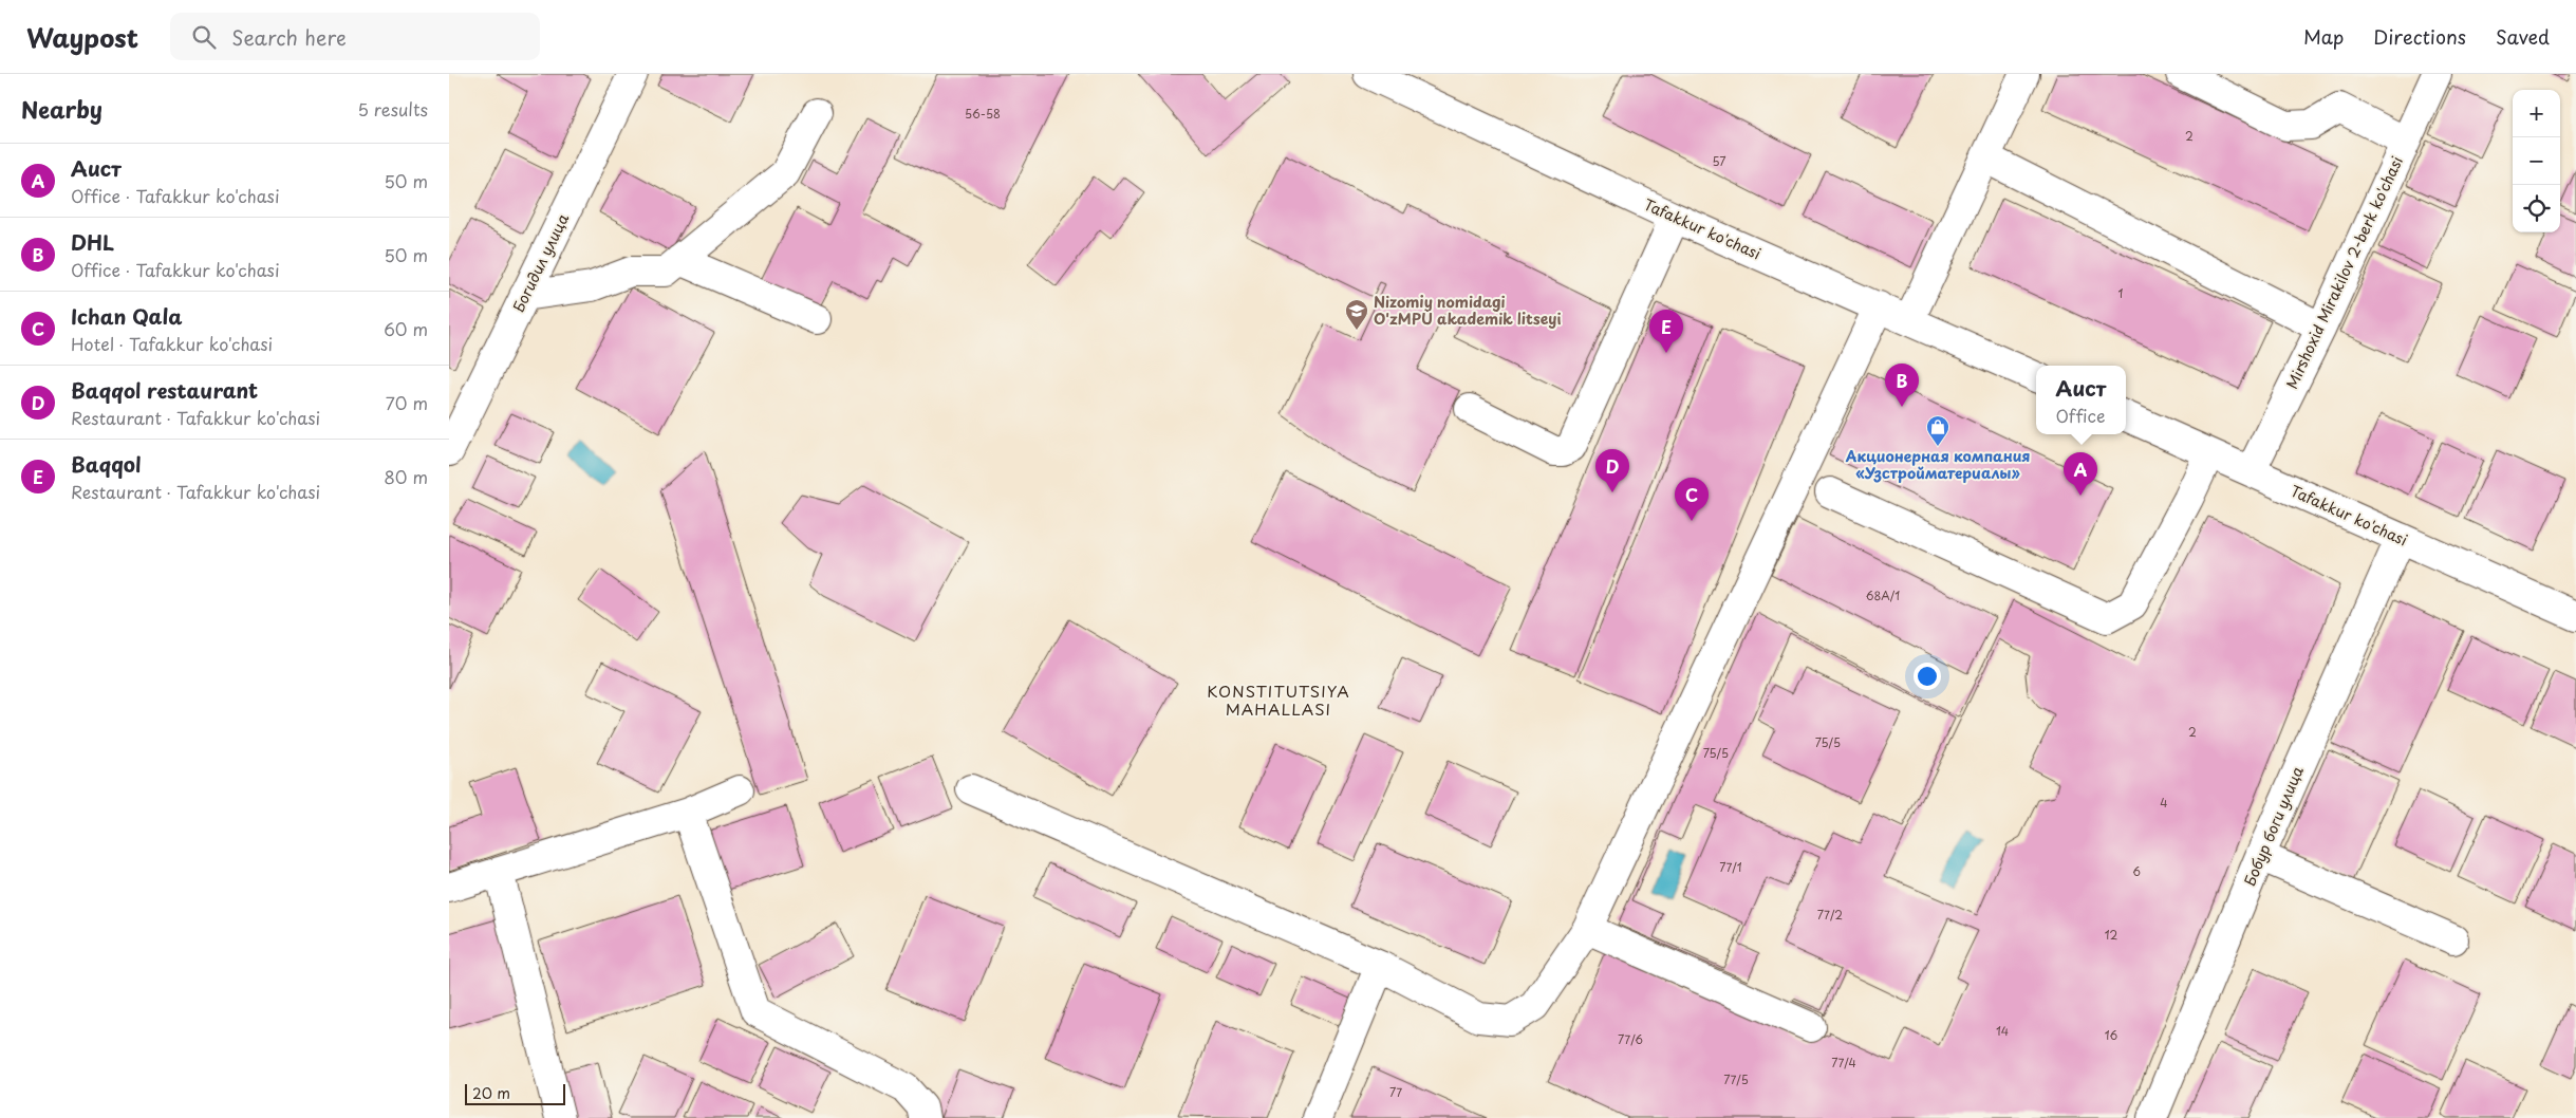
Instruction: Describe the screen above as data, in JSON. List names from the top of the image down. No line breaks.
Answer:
{"streets":{"street":["Tafakkur ko'chasi","Богидил улица","Mirshoxid Mirakilov 2-berk ko'chasi","Бобур боги улица"]},"crossings":[["Tafakkur ko'chasi","Mirshoxid Mirakilov 2-berk ko'chasi"],["Tafakkur ko'chasi","Бобур боги улица"]],"districts":["KONSTITUTSIYA MAHALLASI"],"places":{"school or university":["Nizomiy nomidagi O'zMPU akademik litseyi"],"shop":["Акционерная компания «Узстройматериалы»"]},"house_numbers":["56-58","2","57","1","68A/1","2","75/5","75/5","4","77/1","6","77/2","12","14","16","77/6","77/4","77/5","77"],"scale_bar":"20 m","page":{"header":"Waypost","search":"Search here","nav":["Map","Directions","Saved"],"heading":["Nearby","5 results"],"map_buttons":["+","−"],"list":[{"mark":"A","name":"Аист","note":"Office · Tafakkur ko'chasi","value":"50 m"},{"mark":"B","name":"DHL","note":"Office · Tafakkur ko'chasi","value":"50 m"},{"mark":"C","name":"Ichan Qala","note":"Hotel · Tafakkur ko'chasi","value":"60 m"},{"mark":"D","name":"Baqqol restaurant","note":"Restaurant · Tafakkur ko'chasi","value":"70 m"},{"mark":"E","name":"Baqqol","note":"Restaurant · Tafakkur ko'chasi","value":"80 m"}],"pins":["E","B","D","A","C"],"popup":["Аист","Office"],"scale":"20 m"}}
